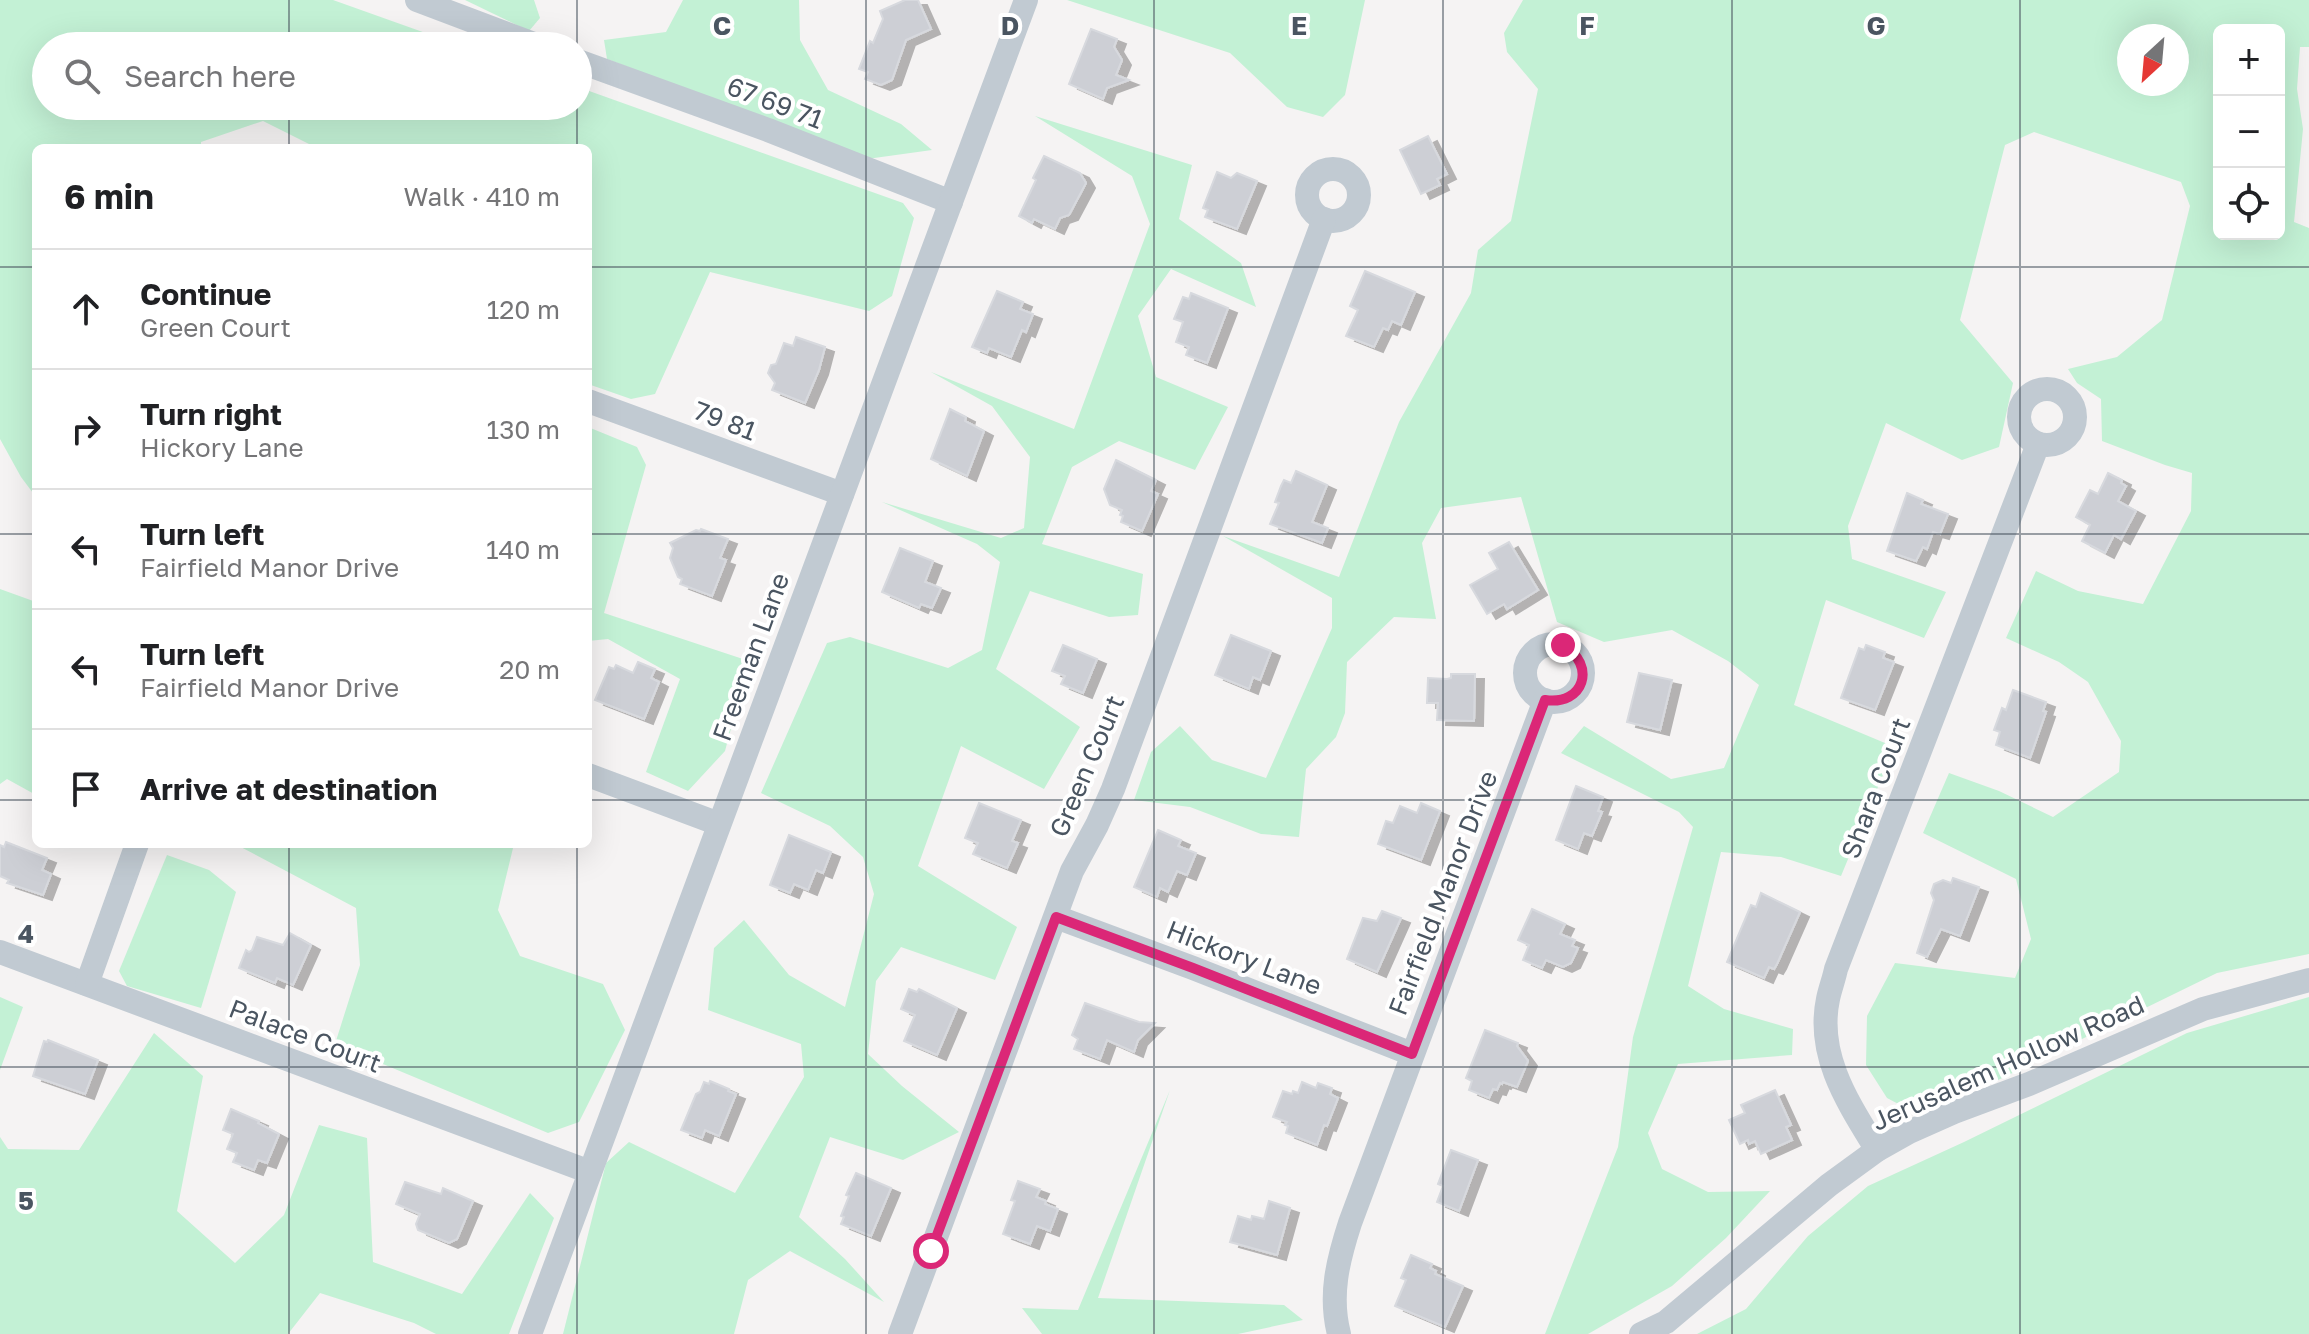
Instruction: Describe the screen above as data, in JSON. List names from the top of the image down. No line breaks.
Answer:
{"streets":{"street":["67 69 71","79 81","Freeman Lane","Green Court","Shara Court","Fairfield Manor Drive","Hickory Lane","Palace Court","Jerusalem Hollow Road"]},"crossings":[["67 69 71","Freeman Lane"],["79 81","Freeman Lane"],["Freeman Lane","Palace Court"],["Green Court","Hickory Lane"],["Shara Court","Jerusalem Hollow Road"],["Fairfield Manor Drive","Hickory Lane"]],"north":"bottom left","page":{"map_buttons":["+","−"],"search":"Search here","heading":["6 min","Walk · 410 m"],"list":[["Continue","Green Court","120 m"],["Turn right","Hickory Lane","130 m"],["Turn left","Fairfield Manor Drive","140 m"],["Turn left","Fairfield Manor Drive","20 m"],"Arrive at destination"]},"grid":{"columns":["C","D","E","F","G"],"rows":["4","5"]}}
